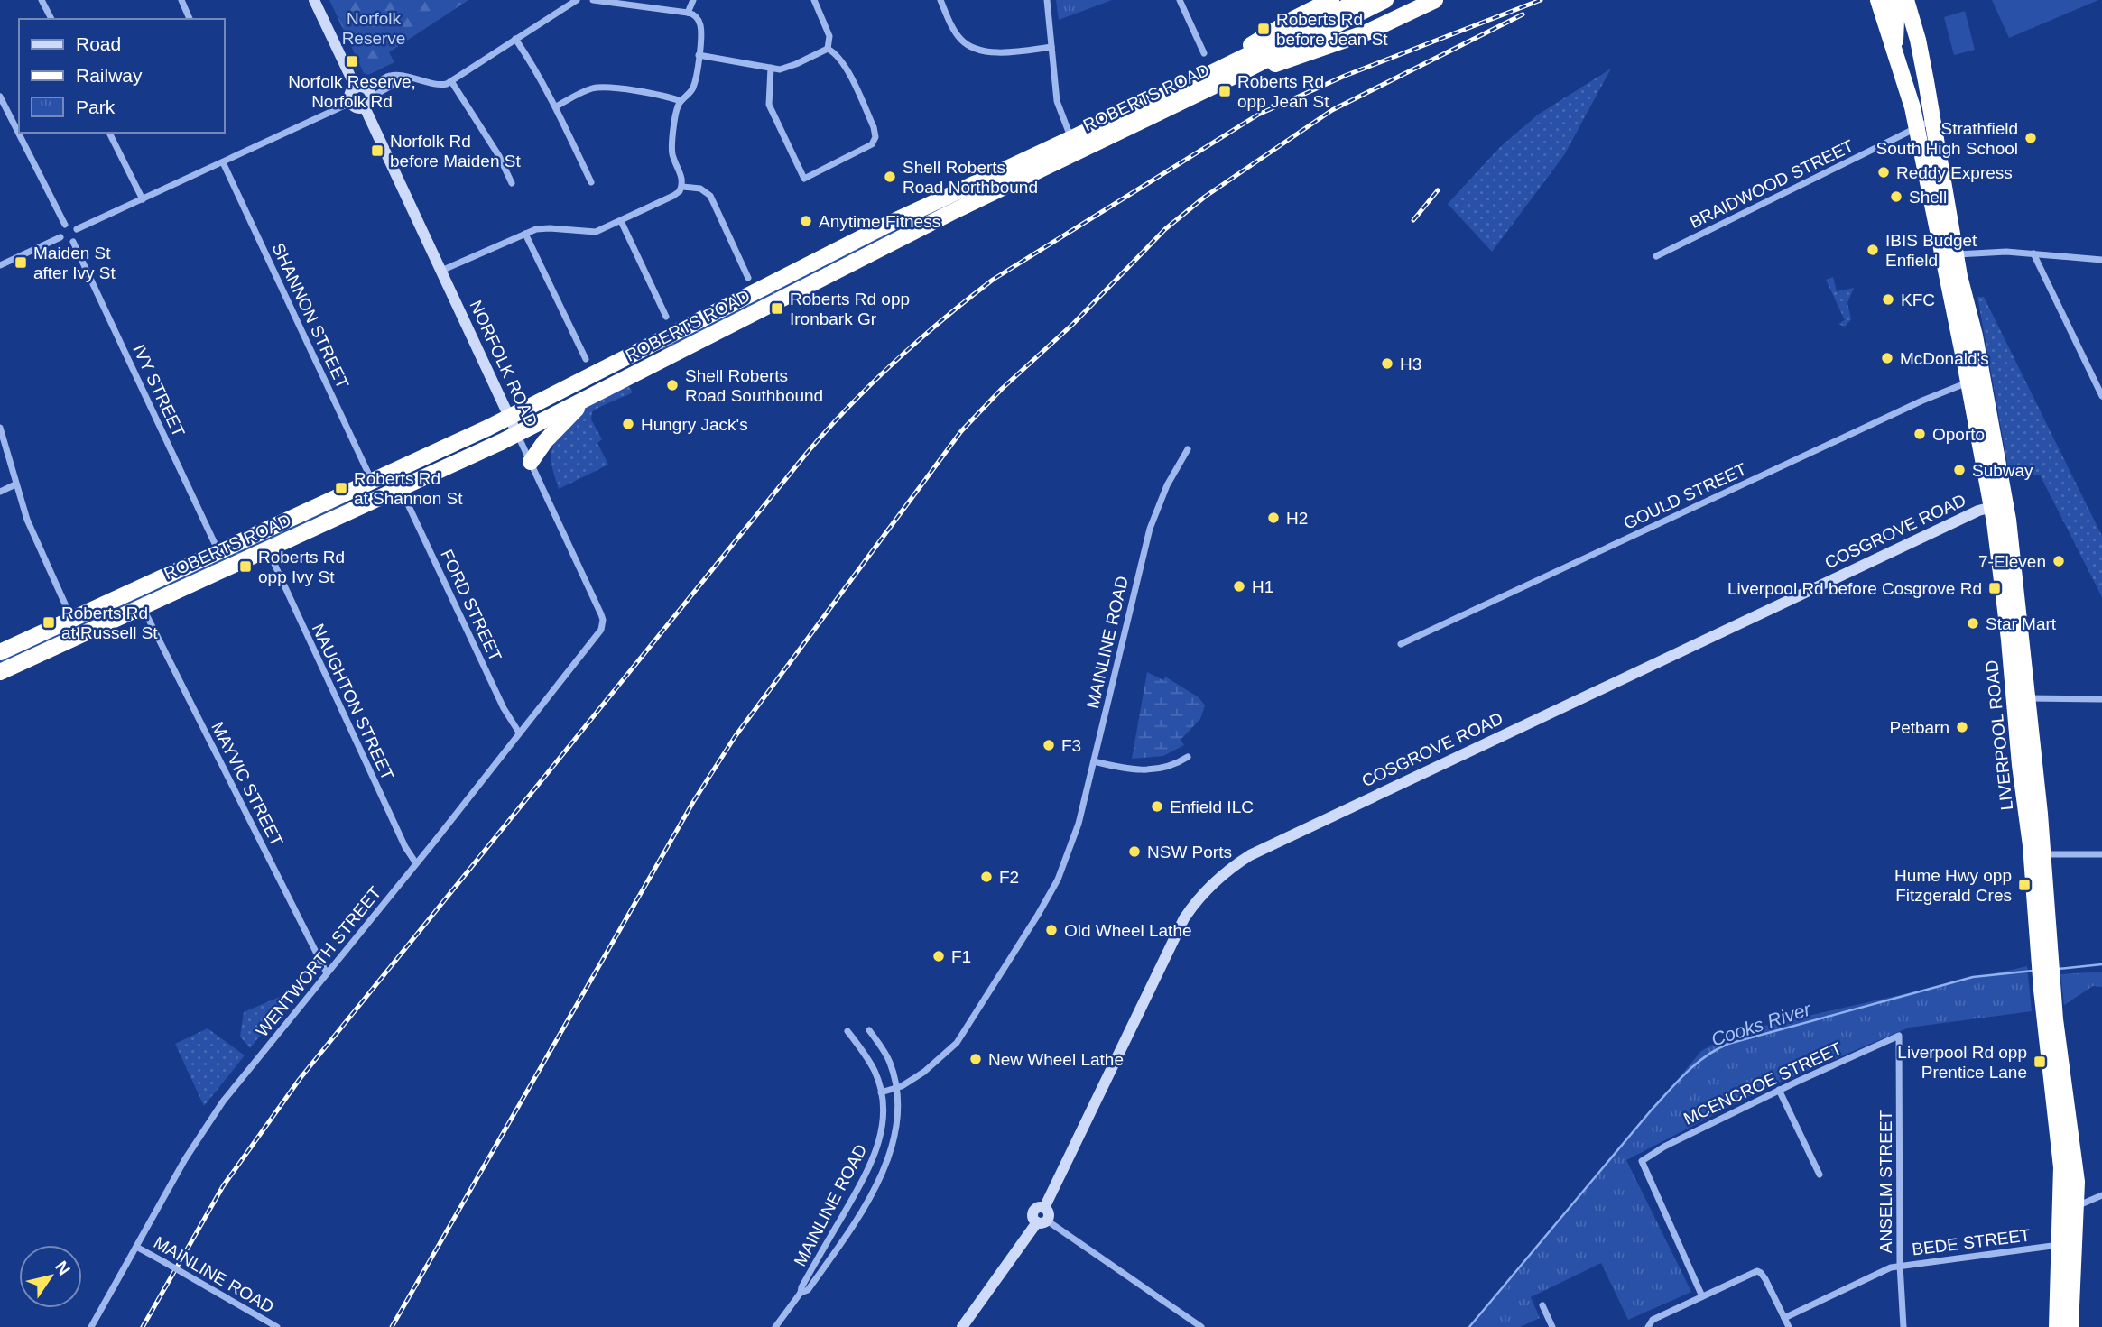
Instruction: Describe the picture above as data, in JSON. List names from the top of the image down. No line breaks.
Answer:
{"streets":{"highway":["ROBERTS ROAD","LIVERPOOL ROAD"],"main road":["NORFOLK ROAD","COSGROVE ROAD"],"street":["BRAIDWOOD STREET","SHANNON STREET","IVY STREET","GOULD STREET","FORD STREET","MAINLINE ROAD","NAUGHTON STREET","MAYVIC STREET","WENTWORTH STREET","MCENCROE STREET","ANSELM STREET","BEDE STREET"]},"crossings":[["ROBERTS ROAD","SHANNON STREET"],["ROBERTS ROAD","NORFOLK ROAD"],["ROBERTS ROAD","IVY STREET"],["ROBERTS ROAD","FORD STREET"],["ROBERTS ROAD","NAUGHTON STREET"],["ROBERTS ROAD","MAYVIC STREET"],["BRAIDWOOD STREET","LIVERPOOL ROAD"],["NORFOLK ROAD","WENTWORTH STREET"],["GOULD STREET","LIVERPOOL ROAD"],["COSGROVE ROAD","LIVERPOOL ROAD"],["FORD STREET","WENTWORTH STREET"],["MAINLINE ROAD","WENTWORTH STREET"],["NAUGHTON STREET","WENTWORTH STREET"],["LIVERPOOL ROAD","BEDE STREET"],["MAYVIC STREET","WENTWORTH STREET"],["MCENCROE STREET","ANSELM STREET"],["ANSELM STREET","BEDE STREET"]],"water":["Cooks River"],"parks":["Norfolk Reserve"],"places":{"transit":["Roberts Rd before Jean St","Norfolk Reserve, Norfolk Rd","Roberts Rd opp Jean St","Norfolk Rd before Maiden St","Maiden St after Ivy St","Roberts Rd opp Ironbark Gr","Roberts Rd at Shannon St","Roberts Rd opp Ivy St","Liverpool Rd before Cosgrove Rd","Roberts Rd at Russell St","Hume Hwy opp Fitzgerald Cres","Liverpool Rd opp Prentice Lane"],"other":["Strathfield South High School","Reddy Express","Shell Roberts Road Northbound","Shell","Anytime Fitness","IBIS Budget Enfield","KFC","McDonald's","H3","Shell Roberts Road Southbound","Hungry Jack's","Oporto","Subway","H2","7-Eleven","H1","Star Mart","Petbarn","F3","Enfield ILC","NSW Ports","F2","Old Wheel Lathe","F1","New Wheel Lathe"]},"legend":["Road","Railway","Park"],"north":"top right"}
